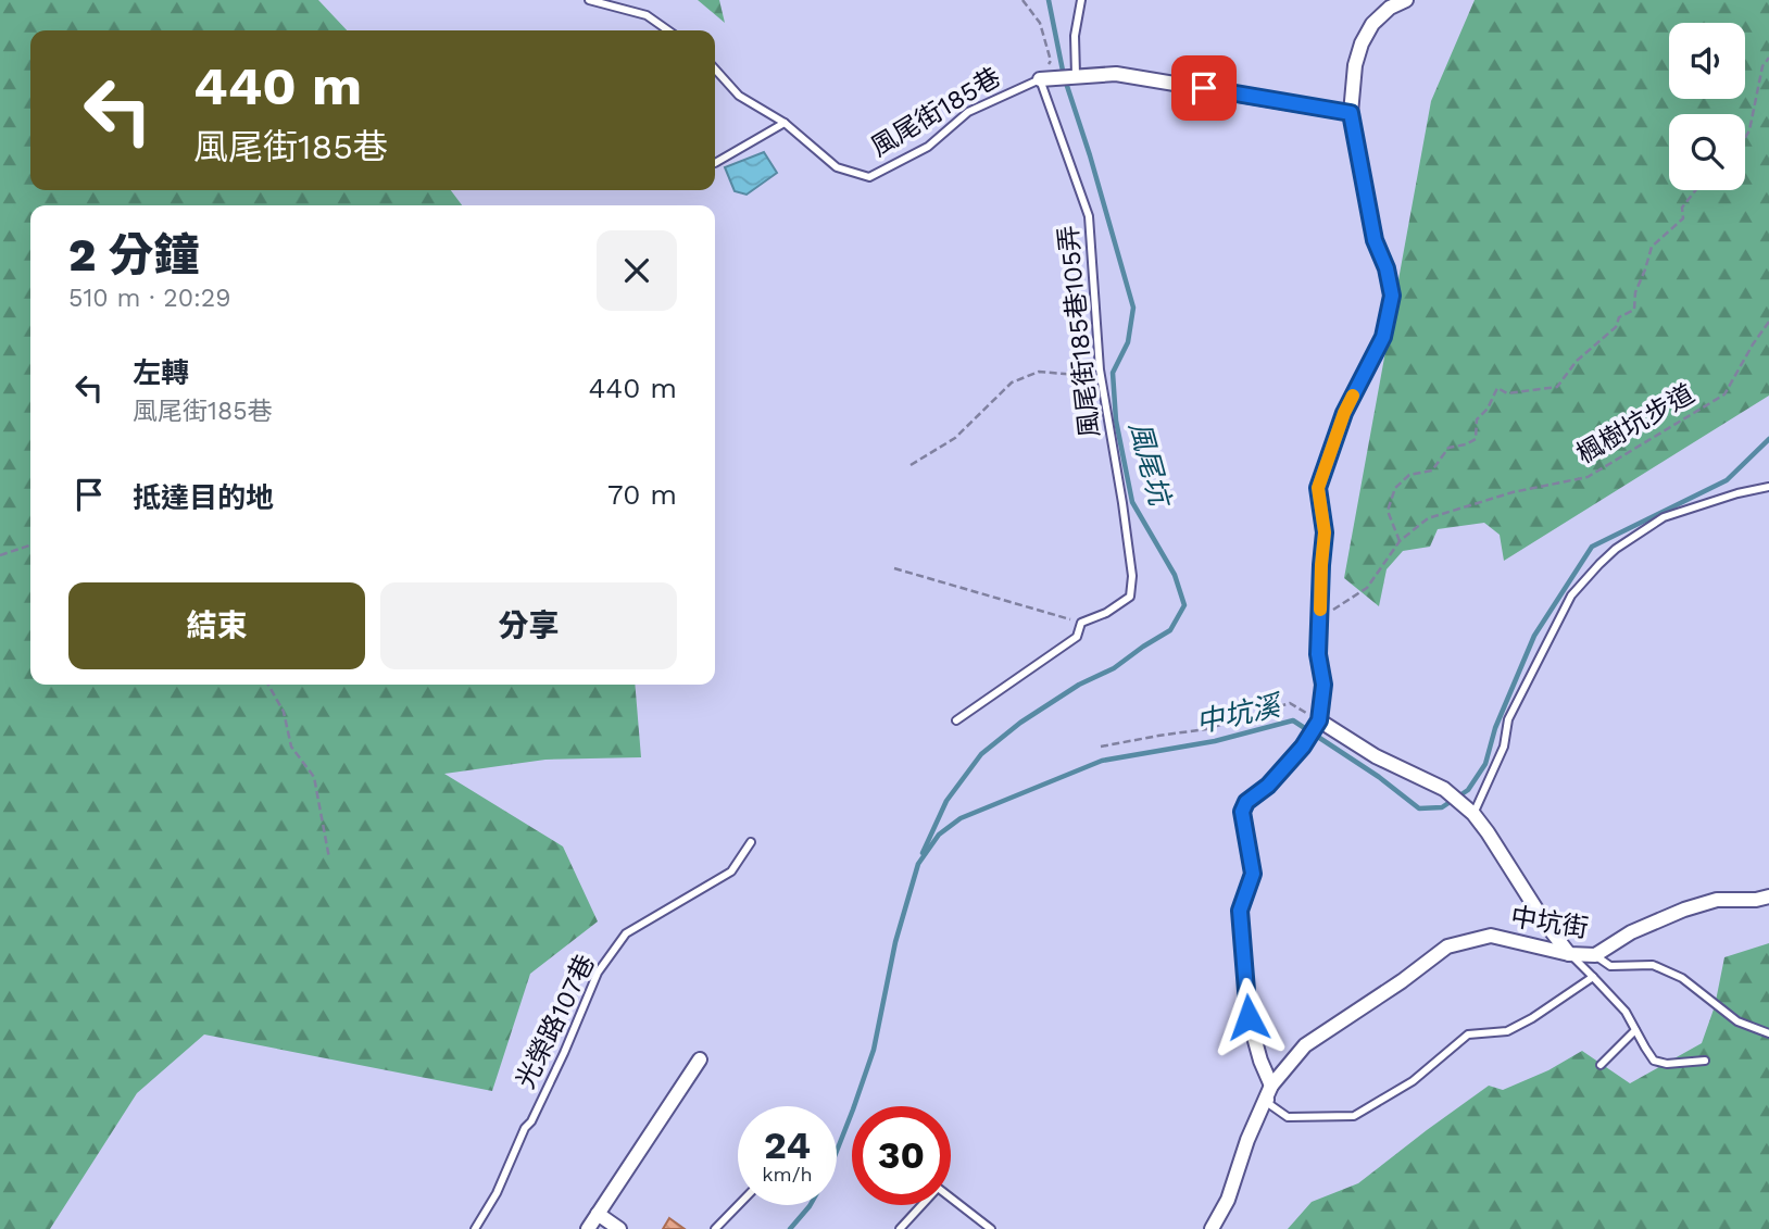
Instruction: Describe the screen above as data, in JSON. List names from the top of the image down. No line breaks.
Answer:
{"streets":{"street":["中坑街"],"lane":["風尾街185巷","風尾街185巷105弄","光榮路107巷"],"path":["楓樹坑步道"]},"crossings":[["風尾街185巷","風尾街185巷105弄"]],"water":["風尾坑","中坑溪"],"page":{"turn":["440 m","風尾街185巷"],"heading":["2 分鐘","510 m · 20:29"],"list":[{"name":"左轉","note":"風尾街185巷","value":"440 m"},{"name":"抵達目的地","value":"70 m"}],"buttons":["結束","分享"],"speed":"24 km/h","limit":"30"}}
